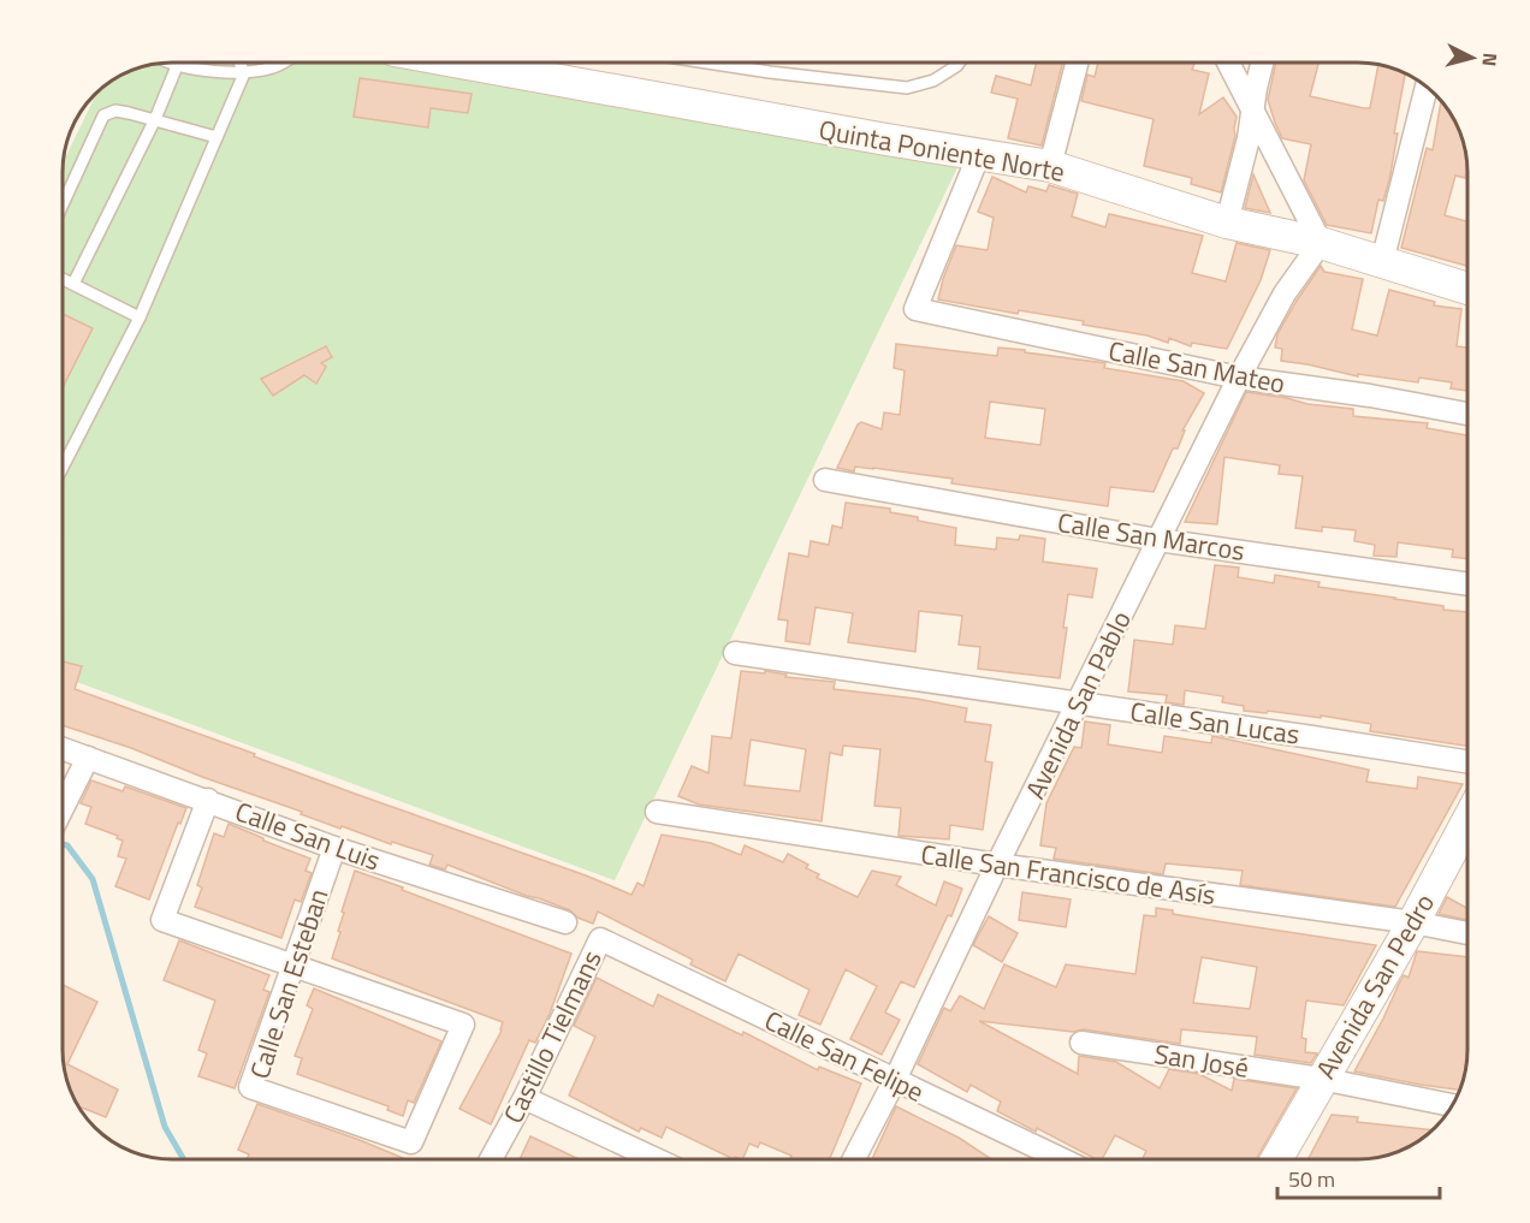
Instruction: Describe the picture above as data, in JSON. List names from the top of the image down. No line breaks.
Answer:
{"streets":{"street":["Quinta Poniente Norte","Calle San Mateo","Calle San Marcos","Avenida San Pablo","Calle San Lucas","Calle San Luis","Calle San Francisco de Asís","Calle San Esteban","Avenida San Pedro","Castillo Tielmans","Calle San Felipe","San José"]},"crossings":[["Quinta Poniente Norte","Calle San Mateo"],["Quinta Poniente Norte","Avenida San Pablo"],["Calle San Mateo","Avenida San Pablo"],["Calle San Marcos","Avenida San Pablo"],["Avenida San Pablo","Calle San Lucas"],["Avenida San Pablo","Calle San Francisco de Asís"],["Avenida San Pablo","Calle San Felipe"],["Calle San Luis","Calle San Esteban"],["Calle San Francisco de Asís","Avenida San Pedro"],["Avenida San Pedro","San José"],["Castillo Tielmans","Calle San Felipe"]],"scale_bar":"50 m","north":"right"}
